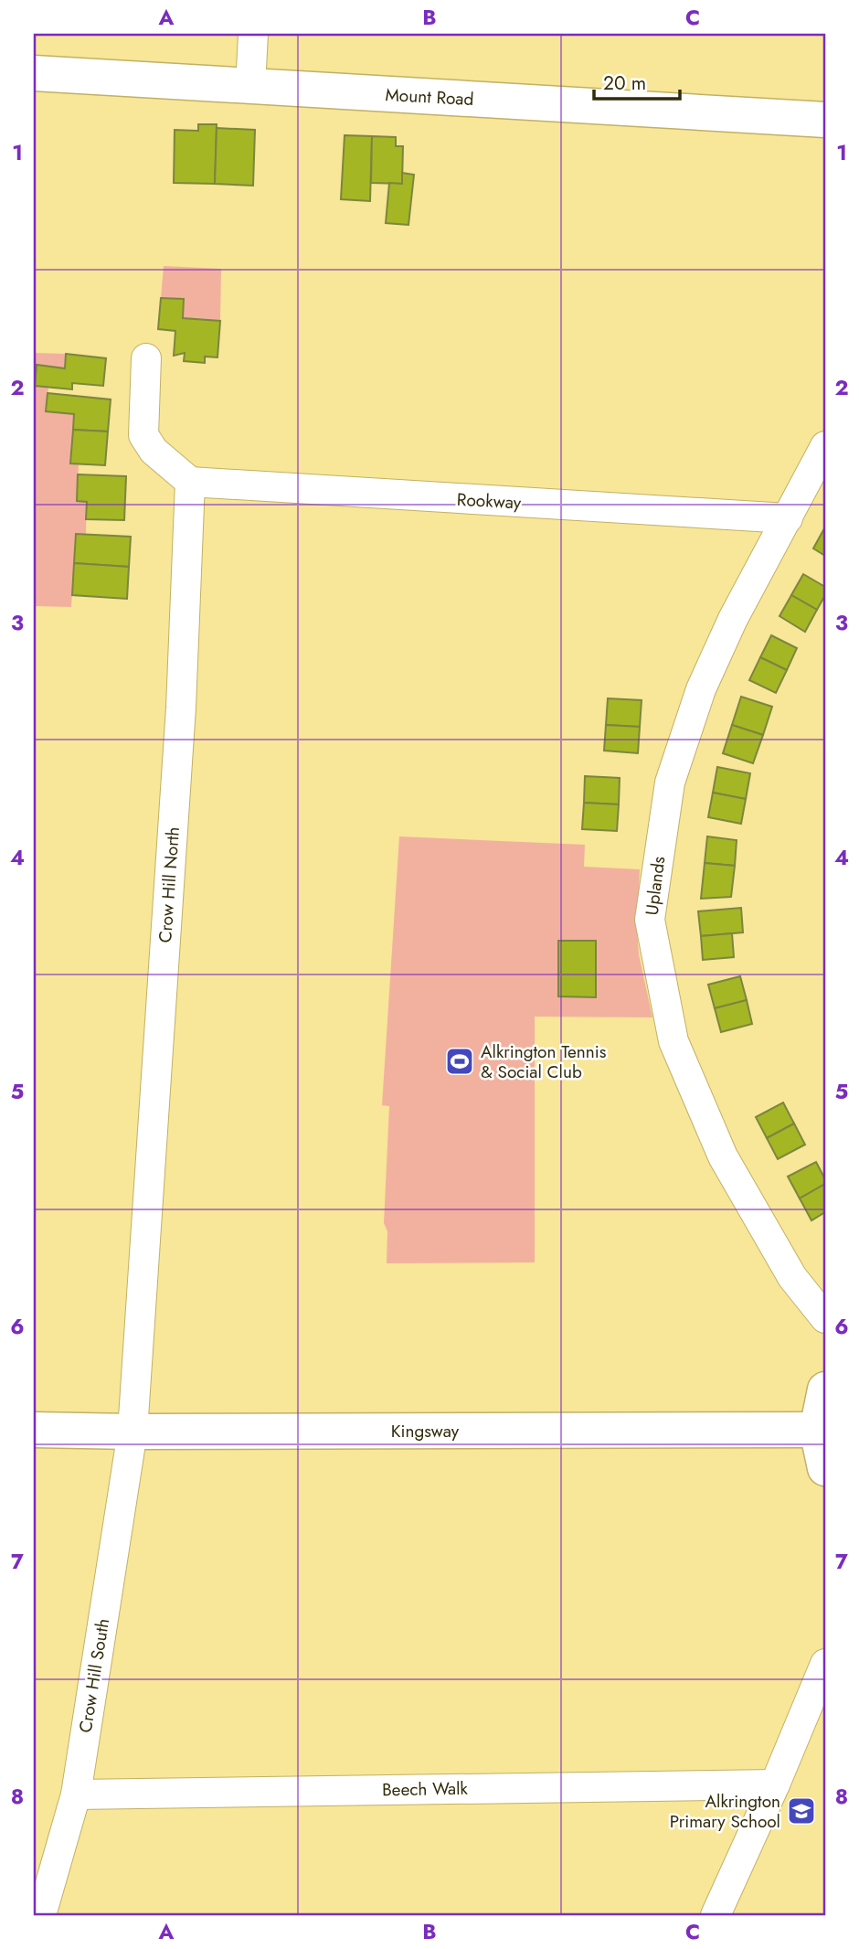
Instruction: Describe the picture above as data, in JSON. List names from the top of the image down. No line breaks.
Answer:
{"streets":{"street":["Mount Road","Rookway","Crow Hill North","Uplands","Kingsway","Crow Hill South","Beech Walk"]},"crossings":[["Rookway","Crow Hill North"],["Rookway","Uplands"],["Crow Hill North","Kingsway"],["Crow Hill North","Crow Hill South"],["Kingsway","Crow Hill South"],["Crow Hill South","Beech Walk"]],"places":{"sports":["Alkrington Tennis & Social Club"],"school or university":["Alkrington Primary School"]},"scale_bar":"20 m","grid":{"columns":["A","B","C"],"rows":["1","2","3","4","5","6","7","8"]}}
